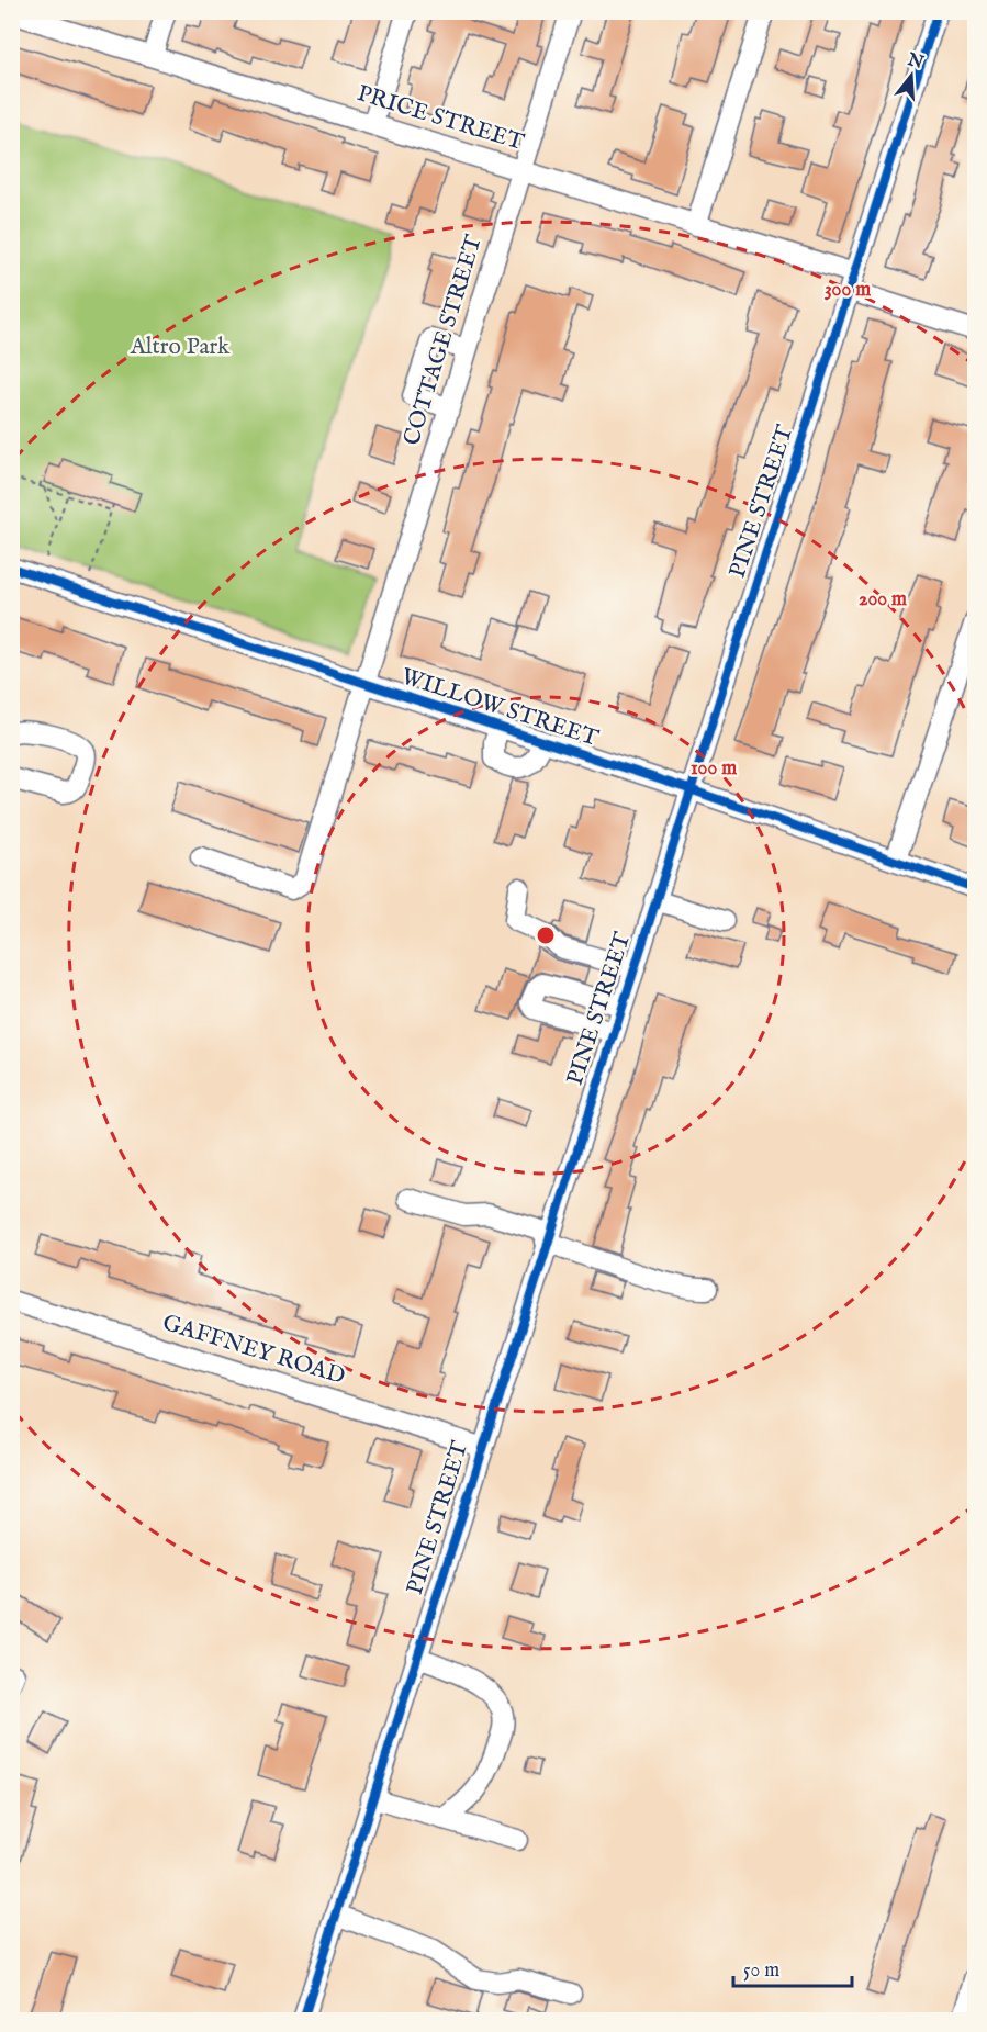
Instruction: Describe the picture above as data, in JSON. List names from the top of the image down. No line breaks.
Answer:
{"streets":{"street":["PRICE STREET","COTTAGE STREET","PINE STREET","WILLOW STREET","GAFFNEY ROAD"]},"crossings":[["PRICE STREET","COTTAGE STREET"],["PRICE STREET","PINE STREET"],["COTTAGE STREET","WILLOW STREET"],["PINE STREET","WILLOW STREET"],["PINE STREET","GAFFNEY ROAD"]],"parks":["Altro Park"],"scale_bar":"50 m","north":"top","rings":["300 m","200 m","100 m"]}
